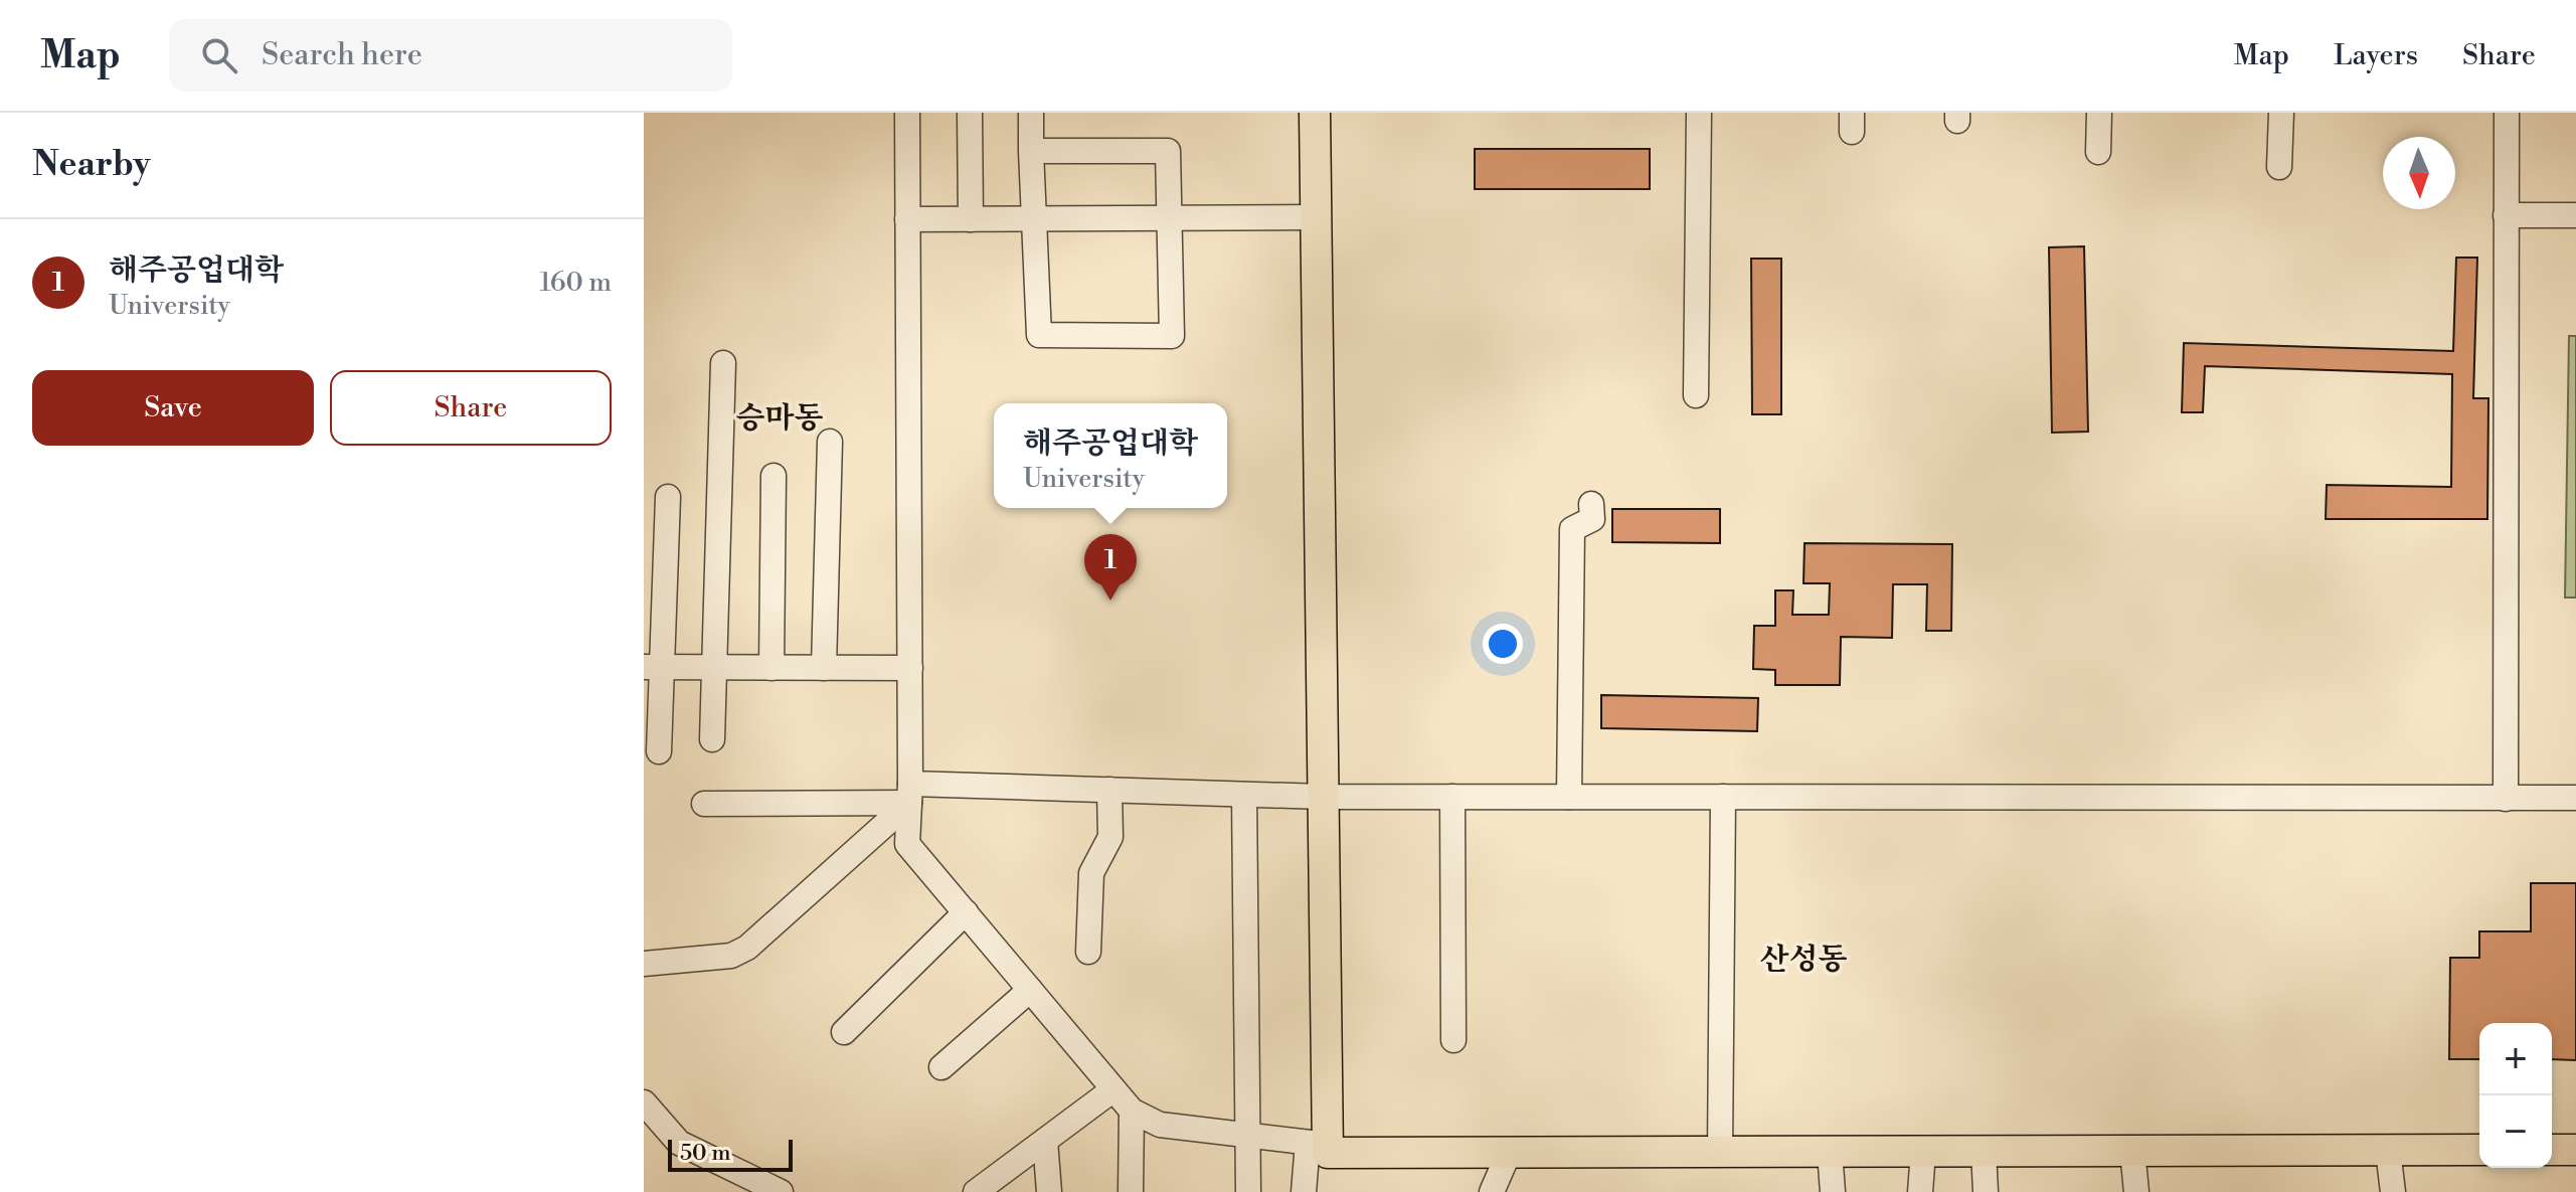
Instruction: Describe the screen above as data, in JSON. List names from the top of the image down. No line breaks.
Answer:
{"districts":["승마동","산성동"],"scale_bar":"50 m","north":"bottom","page":{"header":"Map","search":"Search here","nav":["Map","Layers","Share"],"heading":"Nearby","list":[{"mark":"1","name":"해주공업대학","note":"University","value":"160 m"}],"buttons":["Save","Share"],"popup":["해주공업대학","University"],"pins":"1","map_buttons":["+","−"],"scale":"50 m"}}
